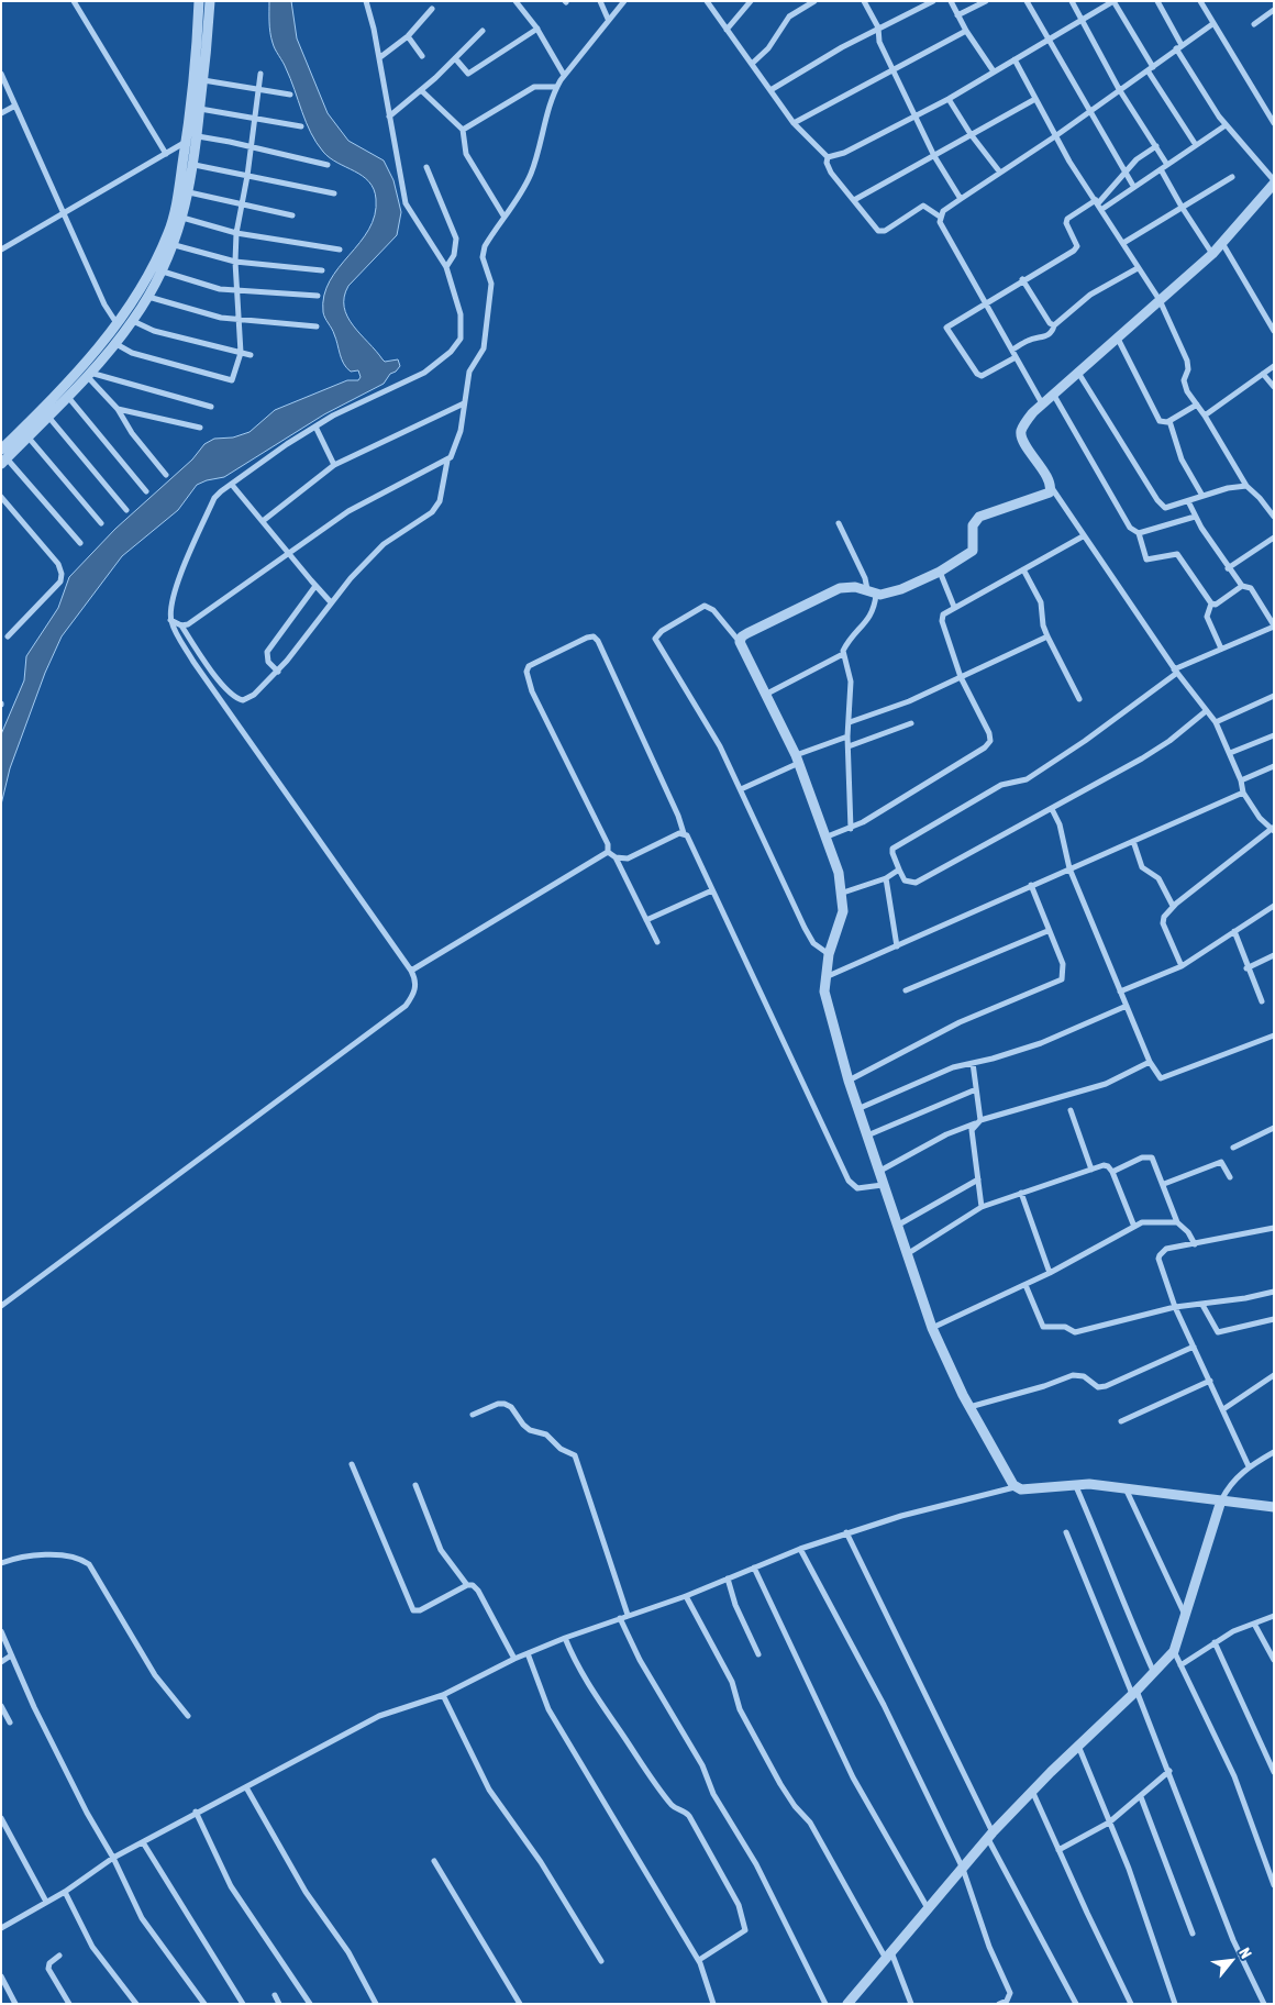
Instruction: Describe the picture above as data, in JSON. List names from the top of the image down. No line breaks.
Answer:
{"north":"top right"}
